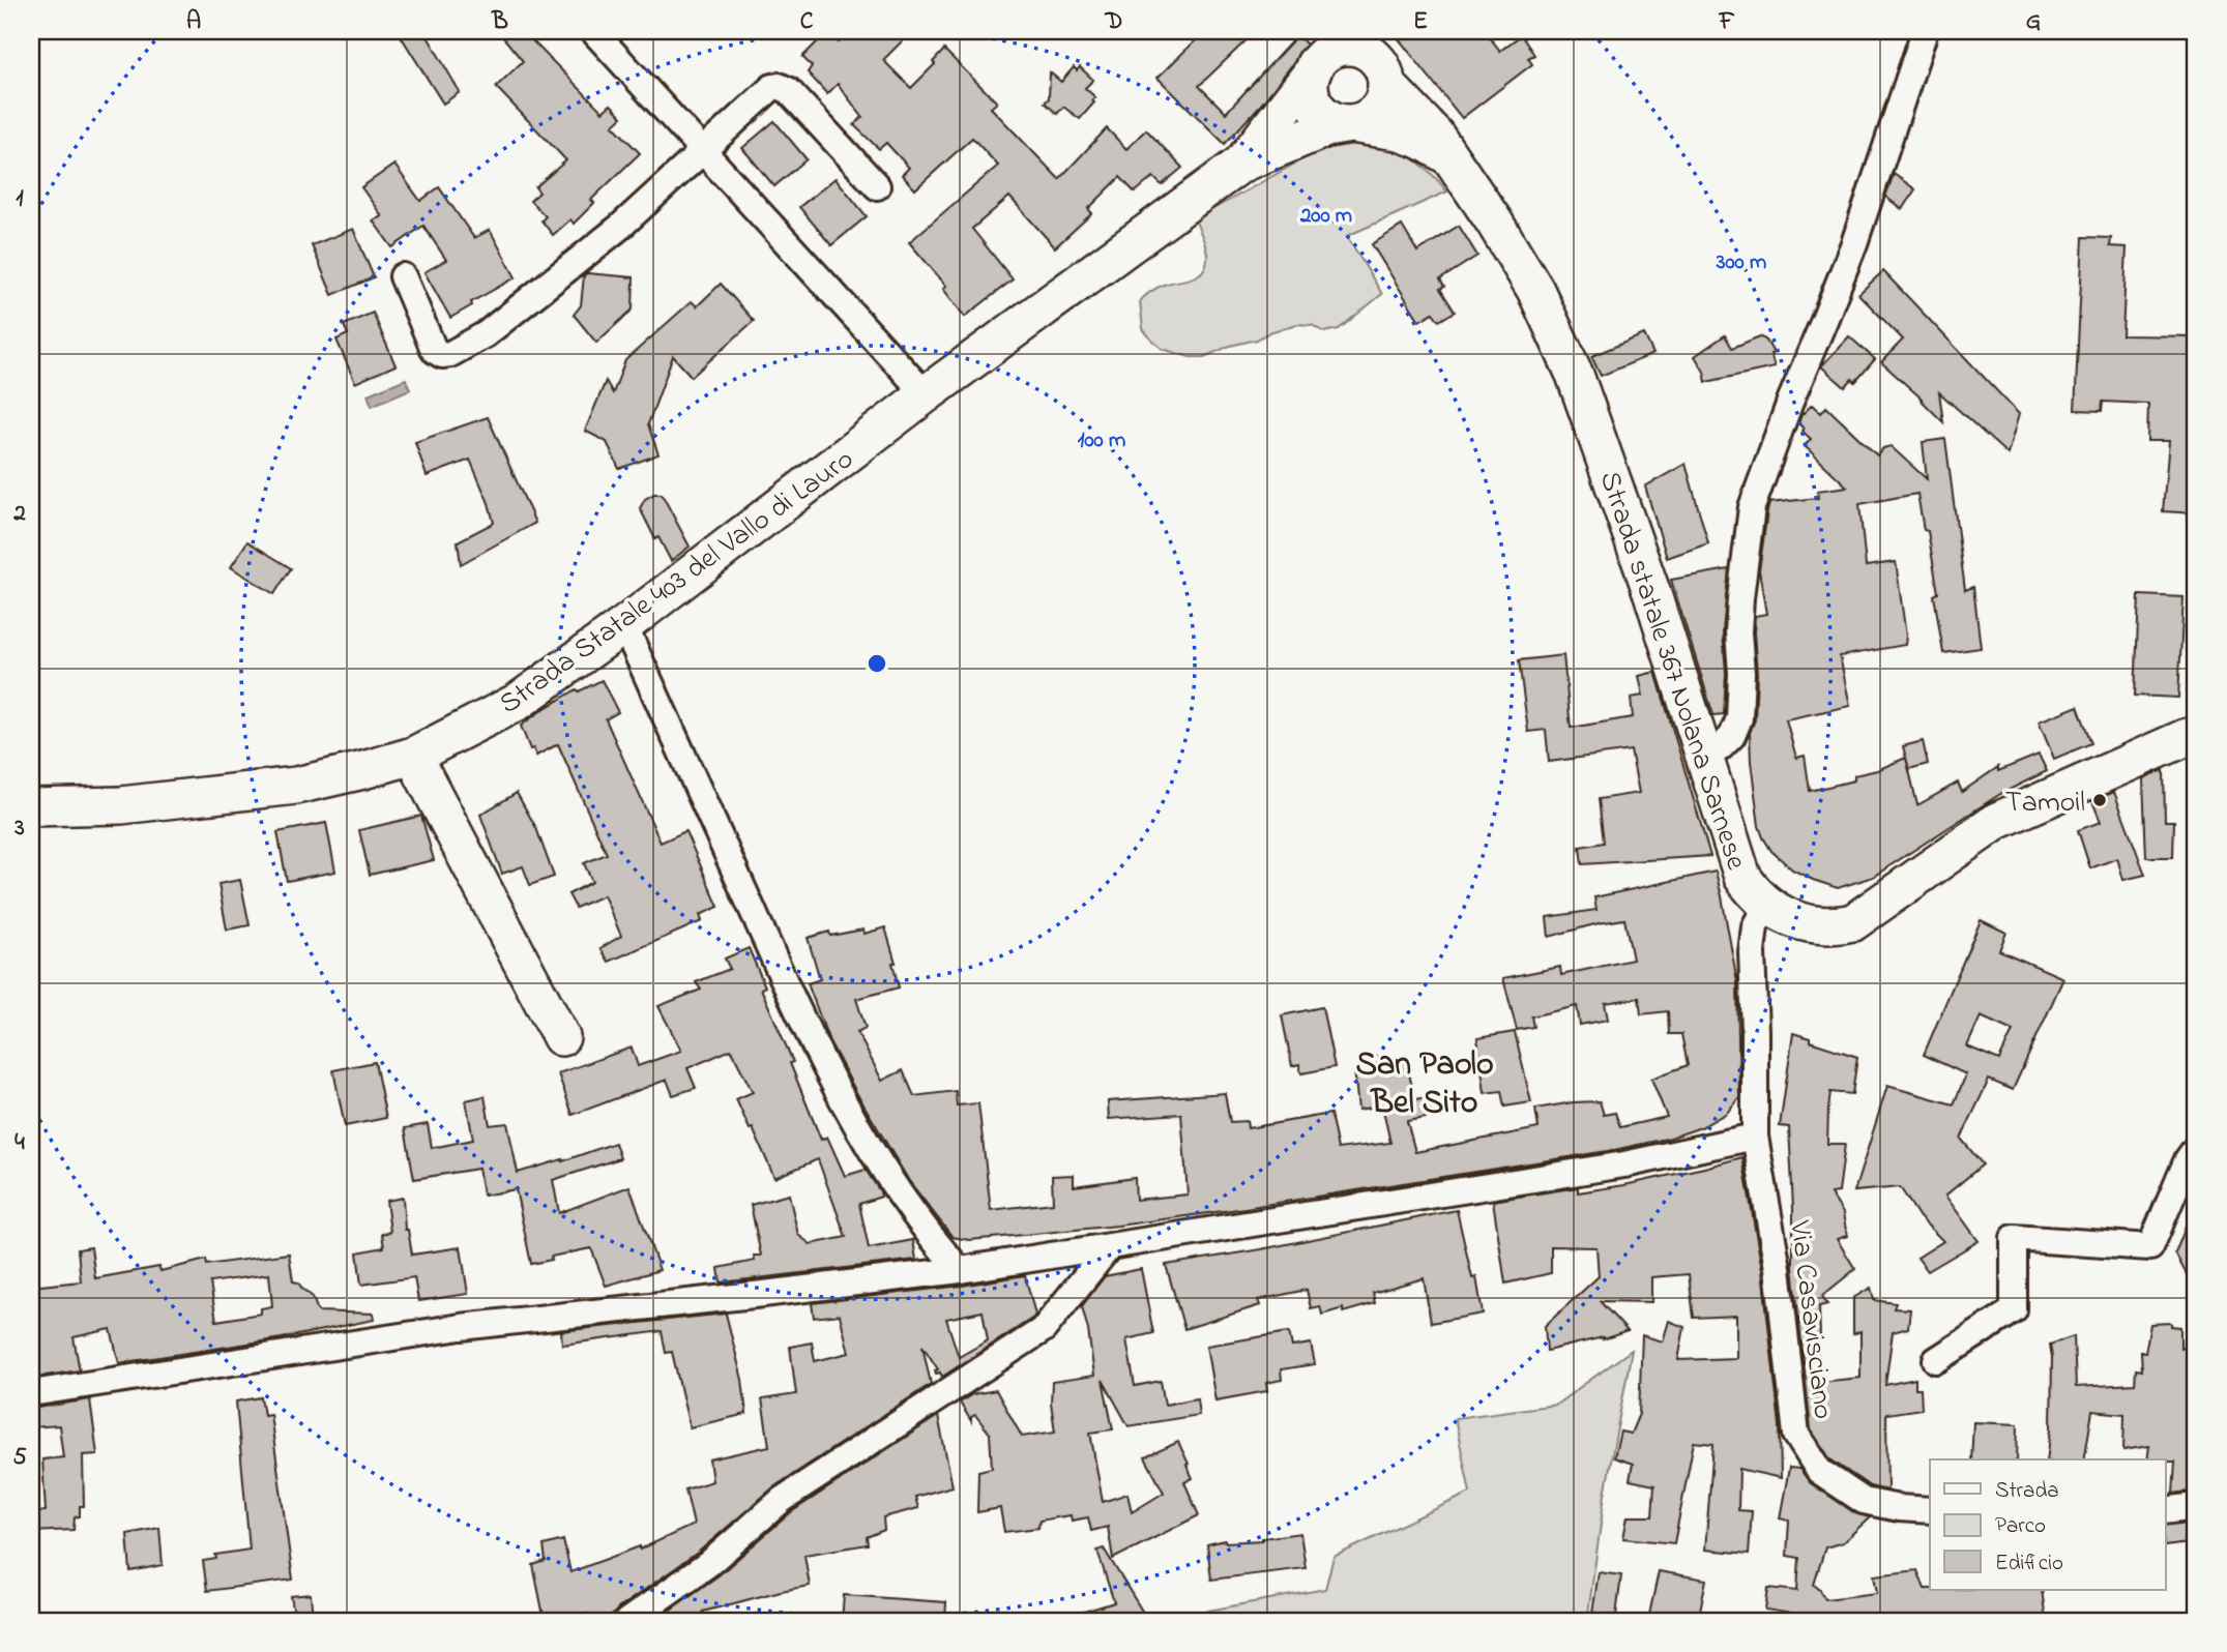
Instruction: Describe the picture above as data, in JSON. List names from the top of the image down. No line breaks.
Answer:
{"streets":{"main road":["Strada Statale 403 del Vallo di Lauro","Strada statale 367 Nolana Sarnese"],"street":["Via Casavisciano"]},"crossings":[["Strada Statale 403 del Vallo di Lauro","Strada statale 367 Nolana Sarnese"],["Strada statale 367 Nolana Sarnese","Via Casavisciano"]],"districts":["San Paolo Bel Sito"],"places":["Tamoil"],"legend":["Strada","Parco","Edificio"],"grid":{"columns":["A","B","C","D","E","F","G"],"rows":["1","2","3","4","5"]},"rings":["200 m","300 m","100 m"]}
